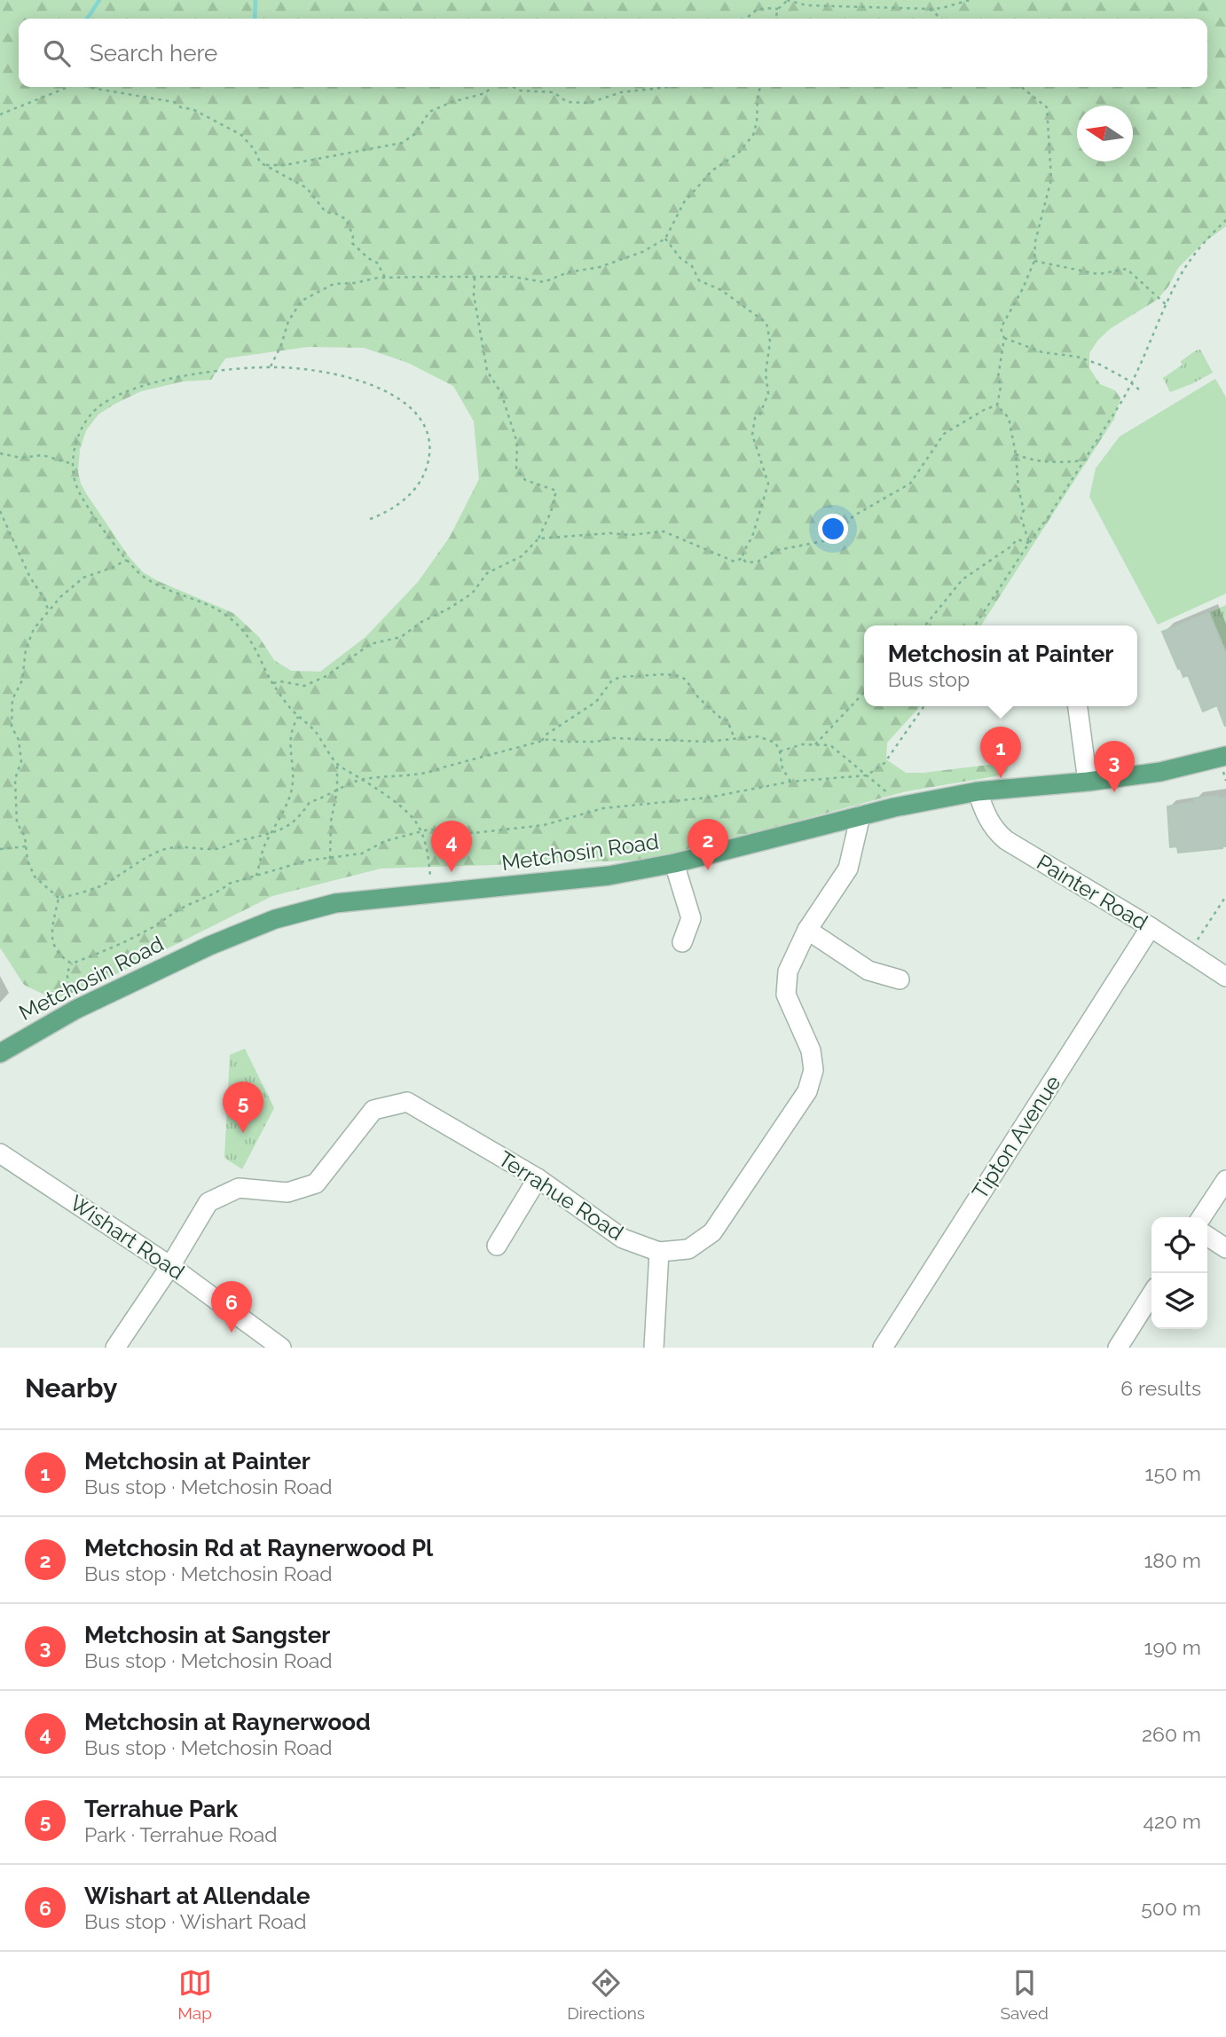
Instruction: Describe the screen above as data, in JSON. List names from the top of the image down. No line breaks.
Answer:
{"streets":{"main road":["Metchosin Road"],"street":["Painter Road","Tipton Avenue","Terrahue Road","Wishart Road"]},"crossings":[["Metchosin Road","Painter Road"],["Metchosin Road","Terrahue Road"],["Painter Road","Tipton Avenue"],["Terrahue Road","Wishart Road"]],"north":"left","page":{"search":"Search here","popup":["Metchosin at Painter","Bus stop"],"pins":["1","3","2","4","5","6"],"heading":["Nearby","6 results"],"list":[{"mark":"1","name":"Metchosin at Painter","note":"Bus stop · Metchosin Road","value":"150 m"},{"mark":"2","name":"Metchosin Rd at Raynerwood Pl","note":"Bus stop · Metchosin Road","value":"180 m"},{"mark":"3","name":"Metchosin at Sangster","note":"Bus stop · Metchosin Road","value":"190 m"},{"mark":"4","name":"Metchosin at Raynerwood","note":"Bus stop · Metchosin Road","value":"260 m"},{"mark":"5","name":"Terrahue Park","note":"Park · Terrahue Road","value":"420 m"},{"mark":"6","name":"Wishart at Allendale","note":"Bus stop · Wishart Road","value":"500 m"}],"nav":["Map","Directions","Saved"]}}
